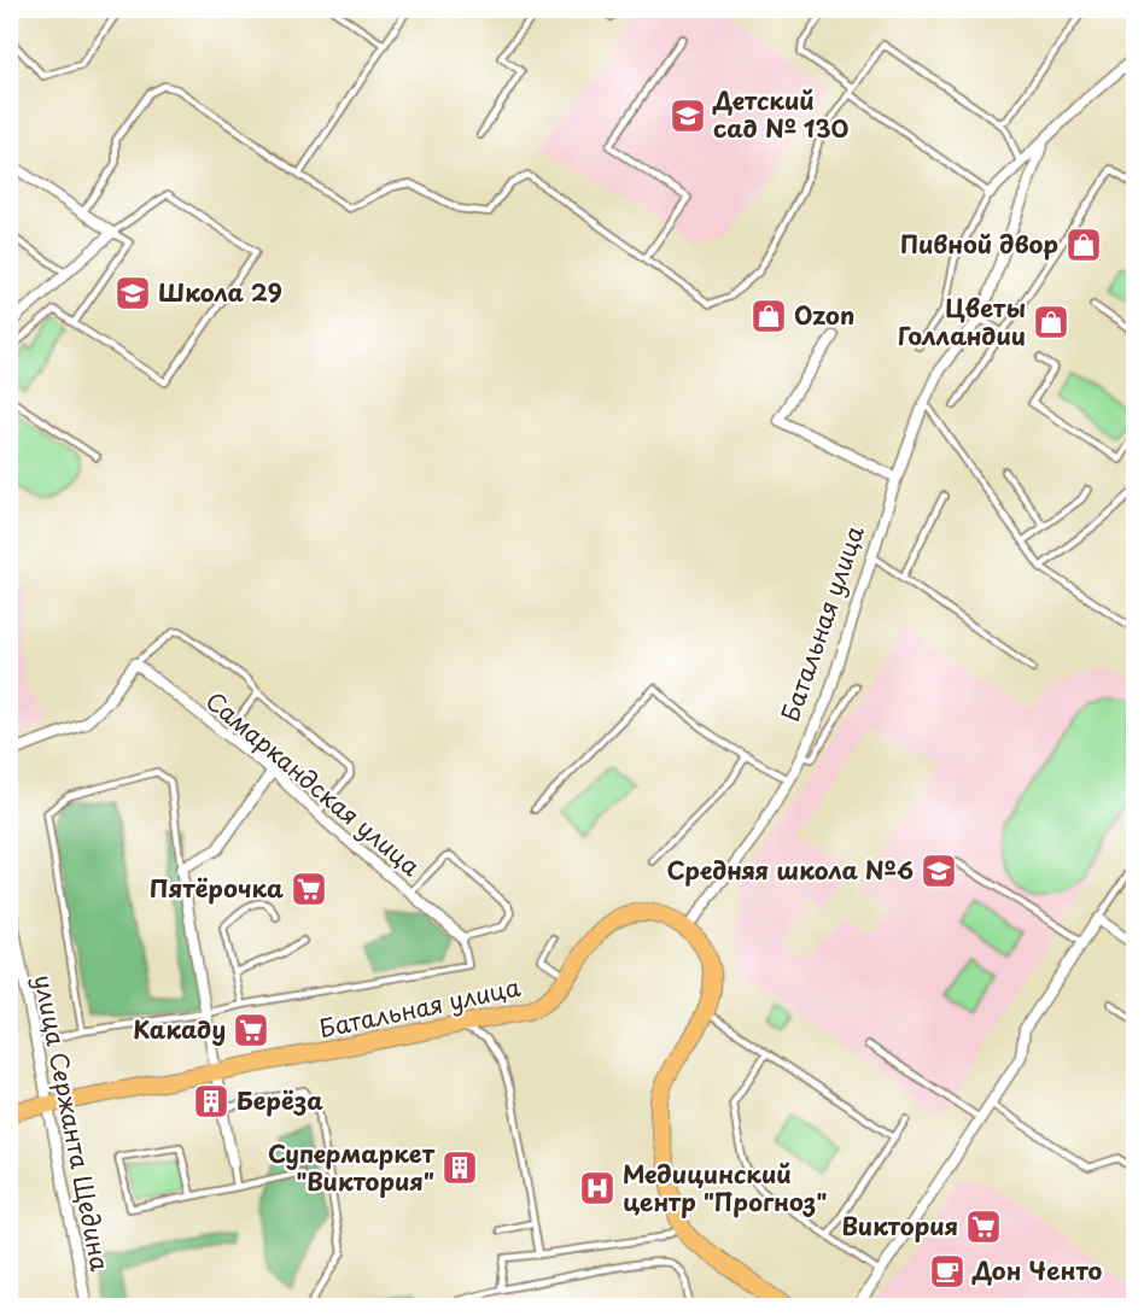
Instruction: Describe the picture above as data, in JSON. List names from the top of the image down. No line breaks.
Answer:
{"streets":{"main road":["Батальная улица"],"street":["Самаркандская улица","улица Сержанта Щедина"]},"crossings":[["Батальная улица","улица Сержанта Щедина"]],"places":{"school or university":["Детский сад № 130","Школа 29","Средняя школа №6"],"shop":["Пивной двор","Ozon","Цветы Голландии"],"supermarket":["Пятёрочка","Какаду","Виктория"],"building":["Берёза","Супермаркет \"Виктория\""],"hospital":["Медицинский центр \"Прогноз\""],"cafe":["Дон Ченто"]}}
